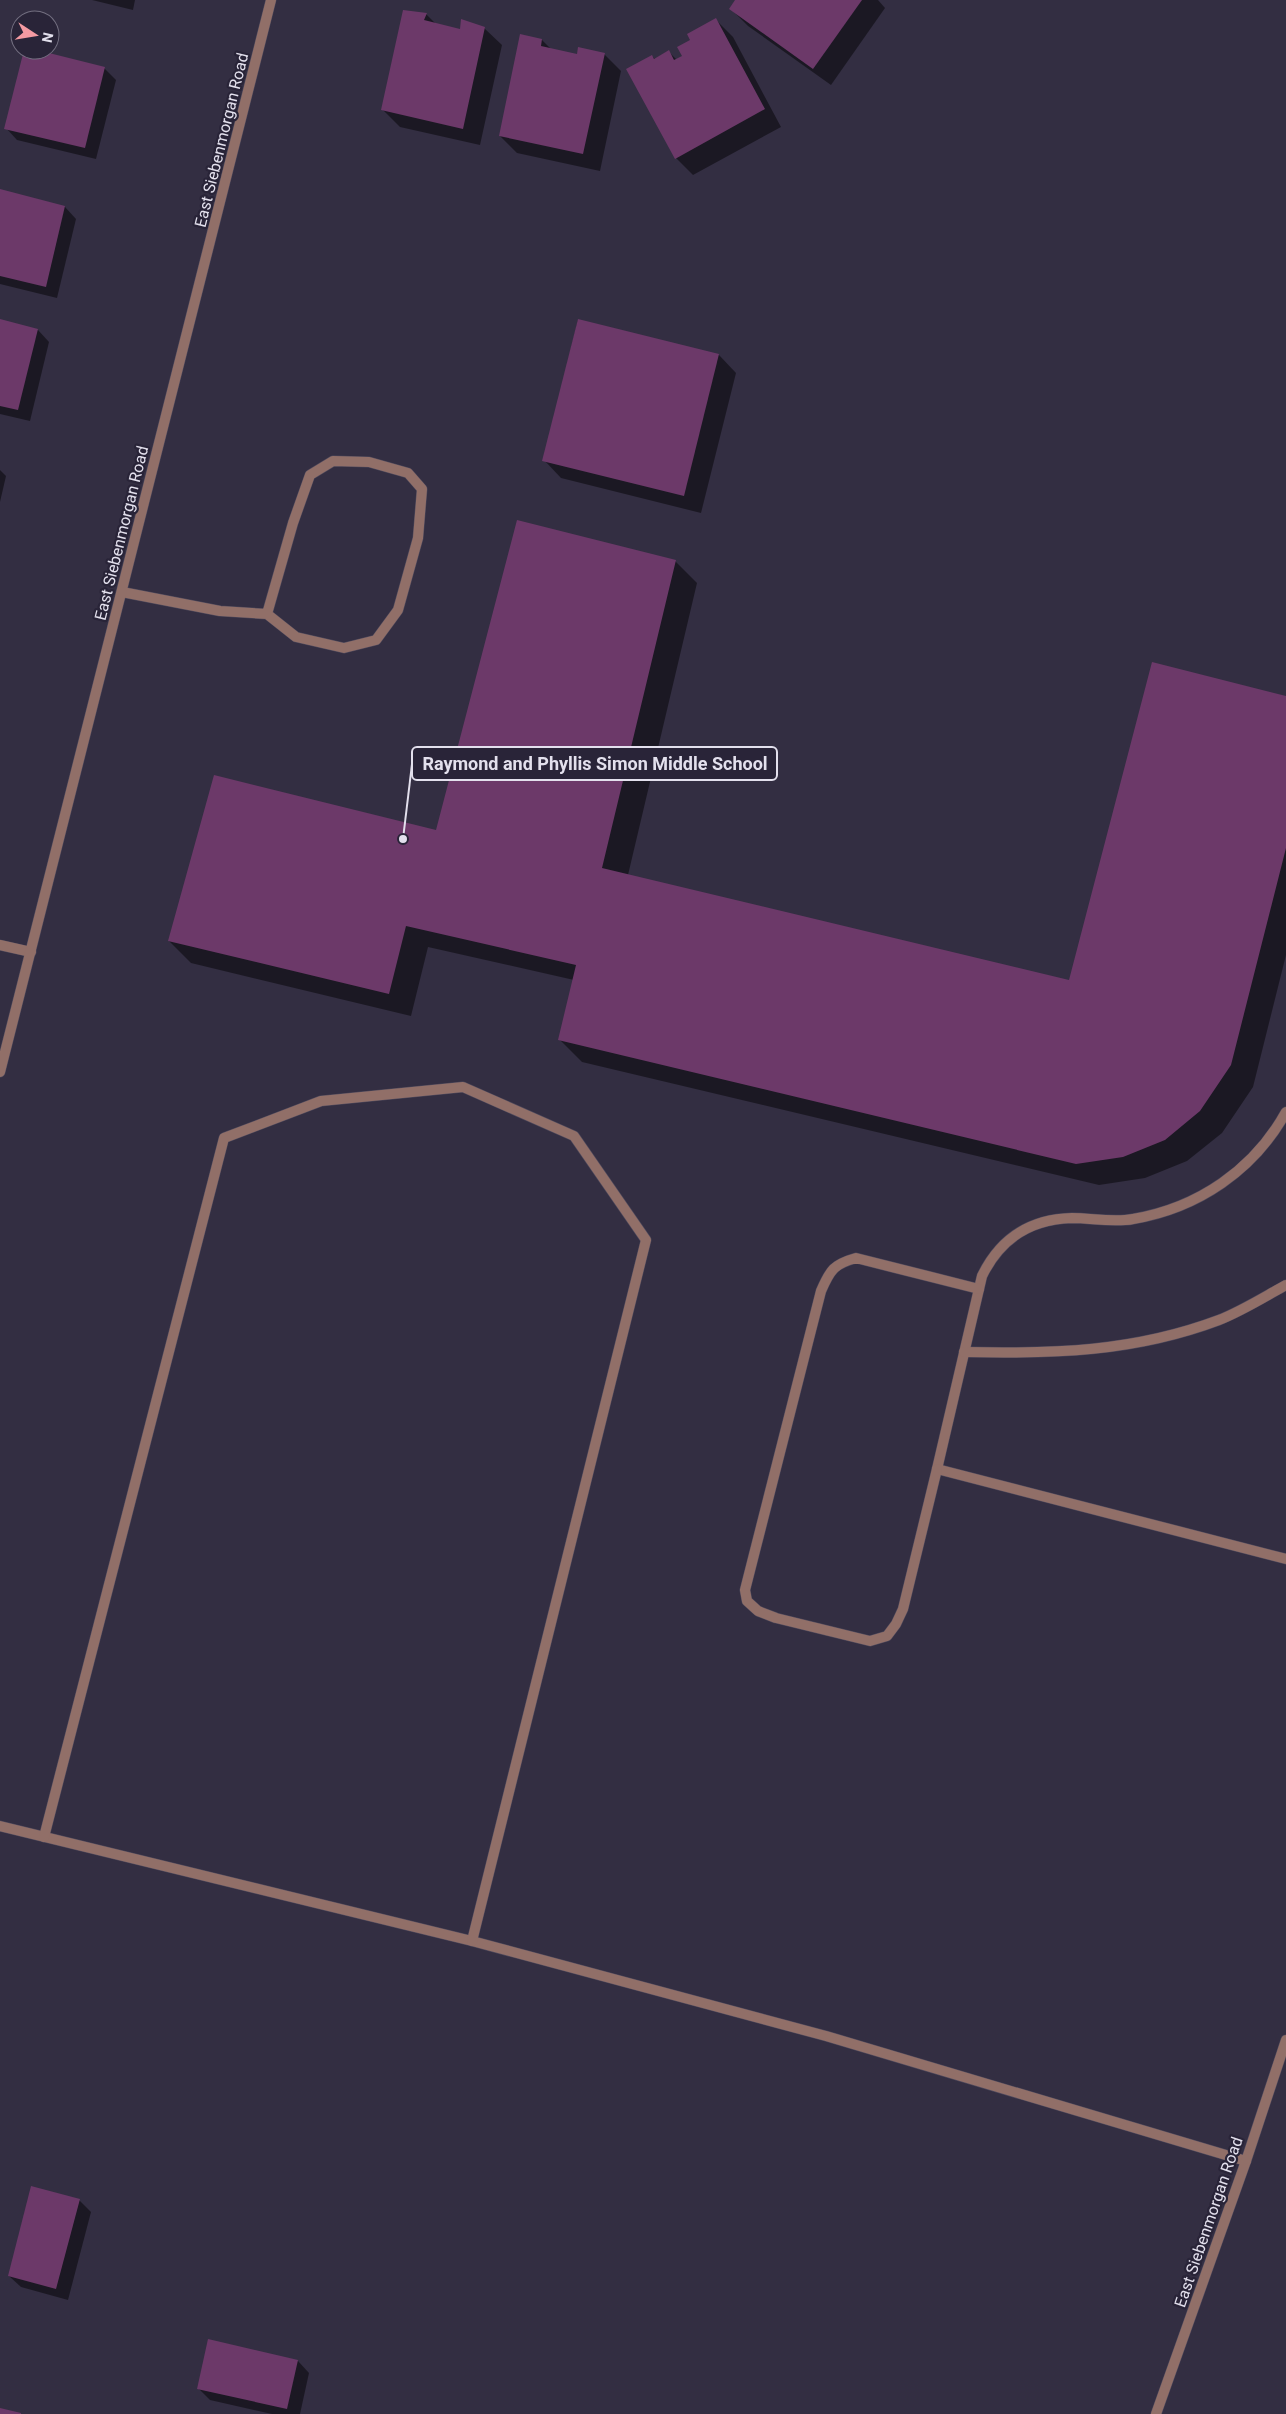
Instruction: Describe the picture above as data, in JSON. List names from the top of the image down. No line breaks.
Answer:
{"streets":{"street":["East Siebenmorgan Road"]},"places":["Raymond and Phyllis Simon Middle School"],"north":"right"}
